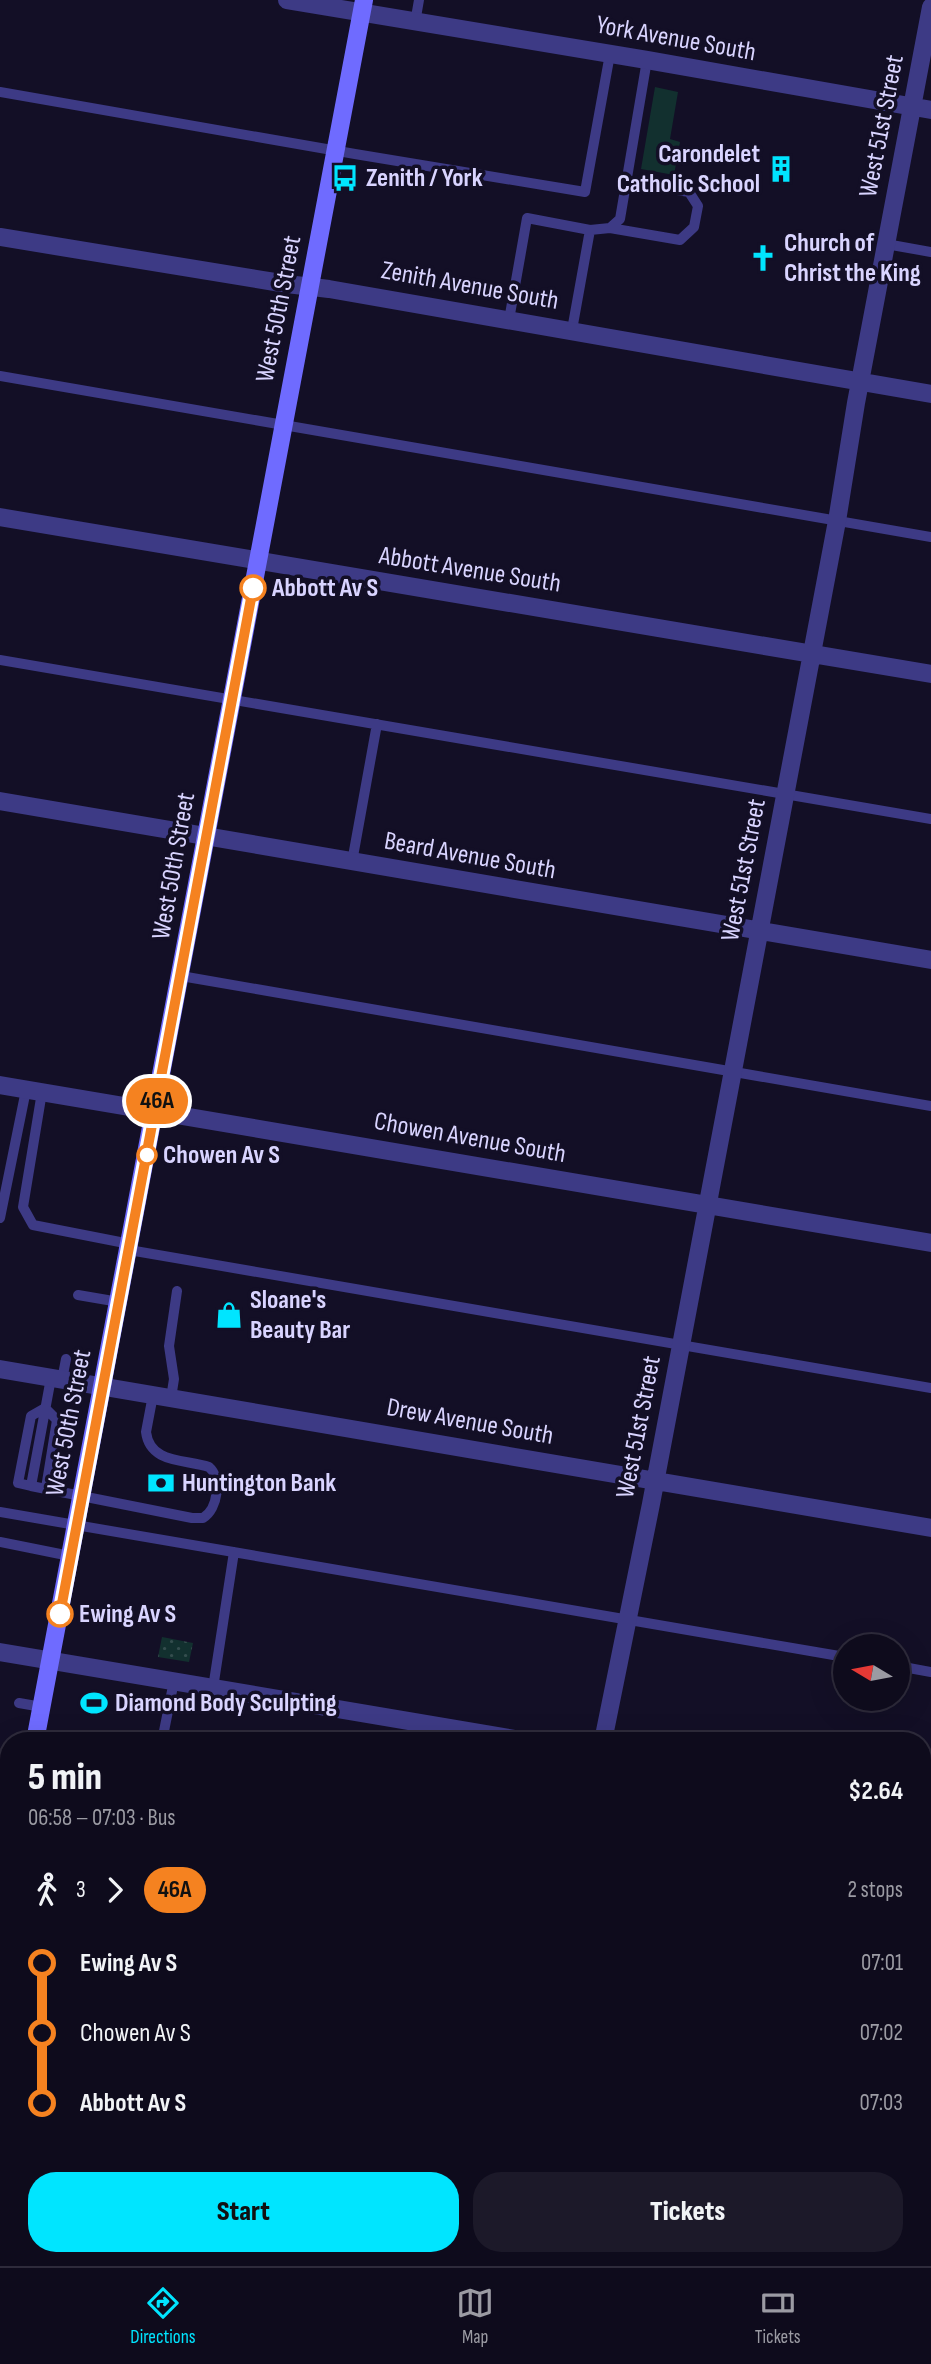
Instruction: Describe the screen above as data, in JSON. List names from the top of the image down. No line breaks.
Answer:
{"streets":{"main road":["West 50th Street"],"street":["York Avenue South","West 51st Street","Zenith Avenue South","Abbott Avenue South","Beard Avenue South","Chowen Avenue South","Drew Avenue South"]},"crossings":[["York Avenue South","West 51st Street"],["York Avenue South","West 50th Street"],["West 51st Street","Zenith Avenue South"],["West 51st Street","Abbott Avenue South"],["West 51st Street","Beard Avenue South"],["West 51st Street","Chowen Avenue South"],["West 51st Street","Drew Avenue South"],["Zenith Avenue South","West 50th Street"],["West 50th Street","Abbott Avenue South"],["West 50th Street","Beard Avenue South"],["West 50th Street","Chowen Avenue South"],["West 50th Street","Drew Avenue South"]],"places":{"building":["Carondelet Catholic School"],"bus stop":["Zenith / York"],"church":["Church of Christ the King"],"other":["Abbott Av S","Chowen Av S","Ewing Av S"],"shop":["Sloane's Beauty Bar"],"bank":["Huntington Bank"],"sports":["Diamond Body Sculpting"]},"lines":["bus line 46A"],"north":"left","page":{"on_map":"46A","heading":["5 min","06:58 – 07:03 · Bus","$2.64"],"legs":["3","46A","2 stops"],"list":[{"name":"Ewing Av S","value":"07:01"},{"name":"Chowen Av S","value":"07:02"},{"name":"Abbott Av S","value":"07:03"}],"buttons":["Start","Tickets"],"tabs":["Directions","Map","Tickets"]}}
